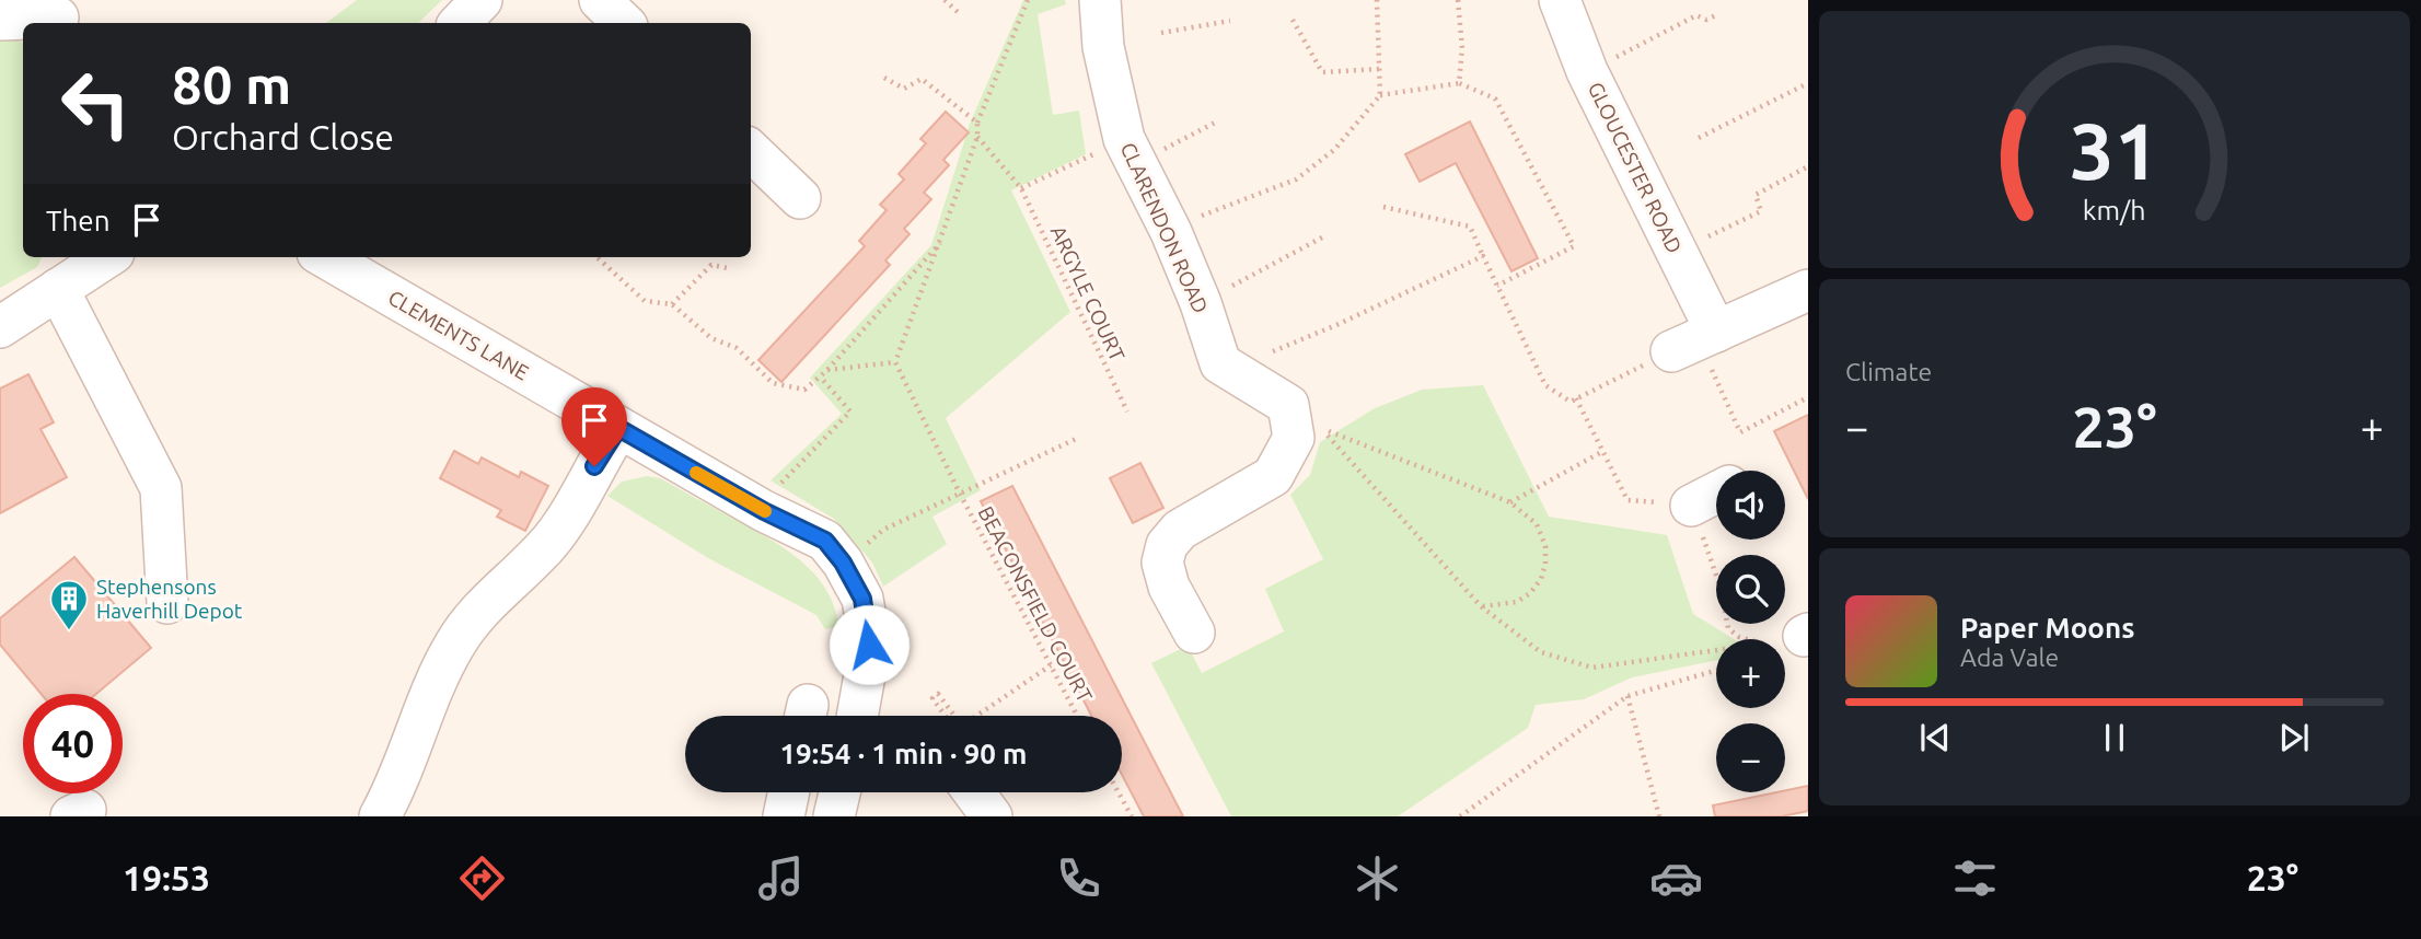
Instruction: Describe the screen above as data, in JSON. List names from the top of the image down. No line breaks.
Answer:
{"streets":{"street":["GLOUCESTER ROAD","CLARENDON ROAD","CLEMENTS LANE"],"path":["ARGYLE COURT","BEACONSFIELD COURT"]},"places":{"building":["Stephensons Haverhill Depot"]},"page":{"turn":["80 m","Orchard Close"],"then":"Then","tile":"Climate","heat":["−","23°","+"],"map_buttons":["+","−"],"song":["Paper Moons","Ada Vale"],"limit":"40","trip":"19:54 · 1 min · 90 m","tabs":["19:53","23°"],"gauge":["31","km/h"]}}
